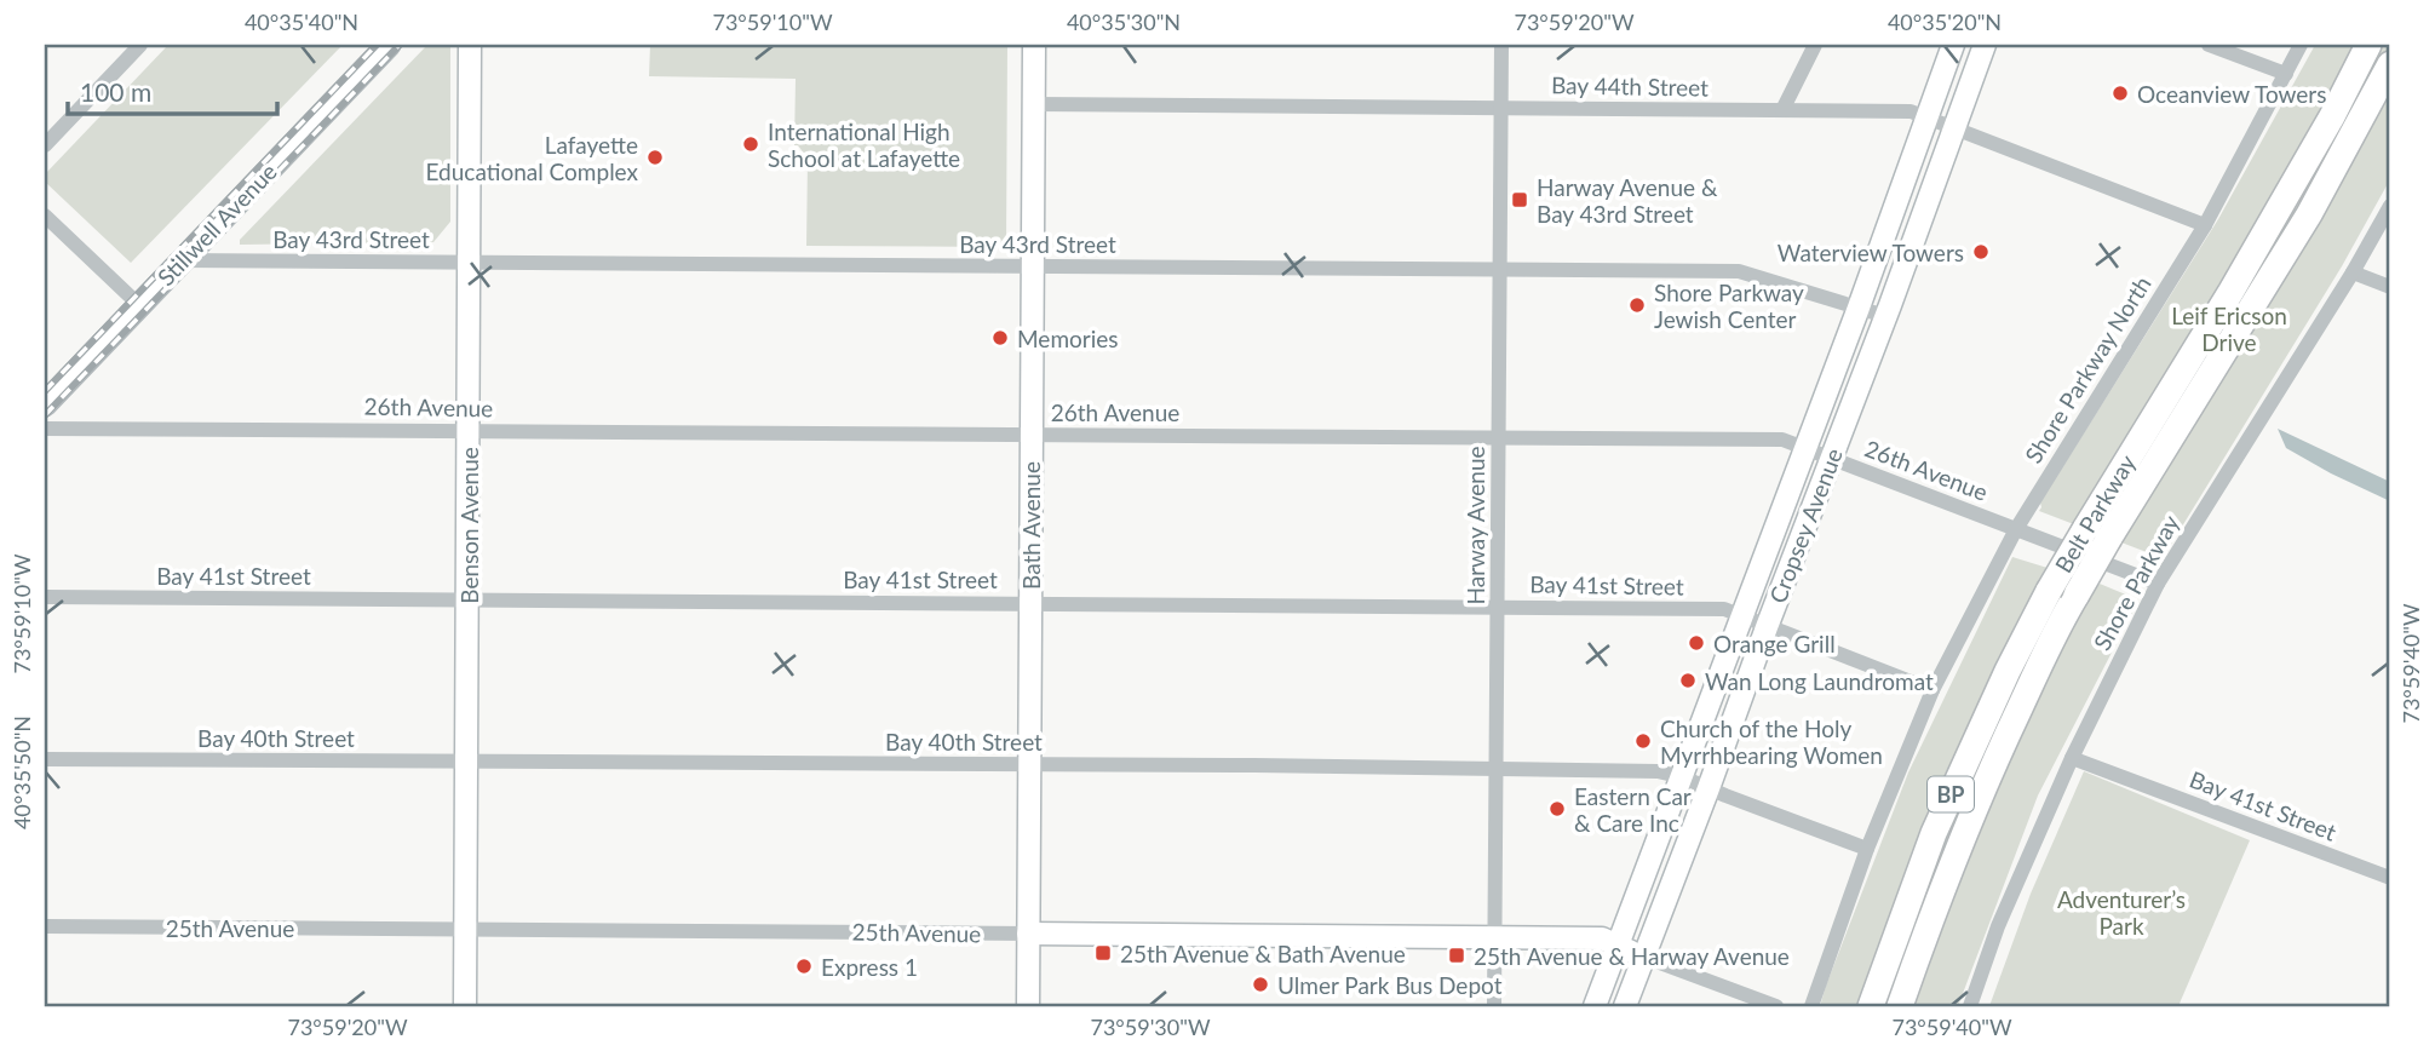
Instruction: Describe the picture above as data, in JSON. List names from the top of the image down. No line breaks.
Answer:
{"streets":{"highway":["Belt Parkway","BP"],"main road":["Stillwell Avenue","Benson Avenue","Bath Avenue","Cropsey Avenue","25th Avenue"],"street":["Bay 44th Street","Bay 43rd Street","Shore Parkway North","26th Avenue","Harway Avenue","Bay 41st Street","Shore Parkway","Bay 40th Street"]},"crossings":[["Bay 44th Street","Shore Parkway North"],["Bay 44th Street","Bath Avenue"],["Bay 44th Street","Harway Avenue"],["Bay 44th Street","Cropsey Avenue"],["Stillwell Avenue","Bay 43rd Street"],["Bay 43rd Street","Benson Avenue"],["Bay 43rd Street","Bath Avenue"],["Bay 43rd Street","Harway Avenue"],["Bay 43rd Street","Cropsey Avenue"],["Shore Parkway North","26th Avenue"],["Shore Parkway North","Bay 41st Street"],["Shore Parkway North","Bay 40th Street"],["26th Avenue","Benson Avenue"],["26th Avenue","Bath Avenue"],["26th Avenue","Harway Avenue"],["26th Avenue","Cropsey Avenue"],["26th Avenue","Shore Parkway"],["Benson Avenue","Bay 41st Street"],["Benson Avenue","Bay 40th Street"],["Benson Avenue","25th Avenue"],["Bath Avenue","Bay 41st Street"],["Bath Avenue","Bay 40th Street"],["Bath Avenue","25th Avenue"],["Harway Avenue","Bay 41st Street"],["Harway Avenue","Bay 40th Street"],["Harway Avenue","25th Avenue"],["Cropsey Avenue","Bay 41st Street"],["Cropsey Avenue","Bay 40th Street"],["Cropsey Avenue","25th Avenue"],["Bay 41st Street","Shore Parkway"]],"parks":["Leif Ericson Drive","Adventurer’s Park"],"places":{"other":["Oceanview Towers","International High School at Lafayette","Lafayette Educational Complex","Waterview Towers","Shore Parkway Jewish Center","Memories","Orange Grill","Wan Long Laundromat","Church of the Holy Myrrhbearing Women","Eastern Car & Care Inc","Express 1","Ulmer Park Bus Depot"],"transit":["Harway Avenue & Bay 43rd Street","25th Avenue & Bath Avenue","25th Avenue & Harway Avenue"]},"scale_bar":"100 m","coordinates":["40°35'40\"N","73°59'10\"W","40°35'30\"N","73°59'20\"W","40°35'20\"N","73°59'40\"W","40°35'50\"N","73°59'30\"W"]}
